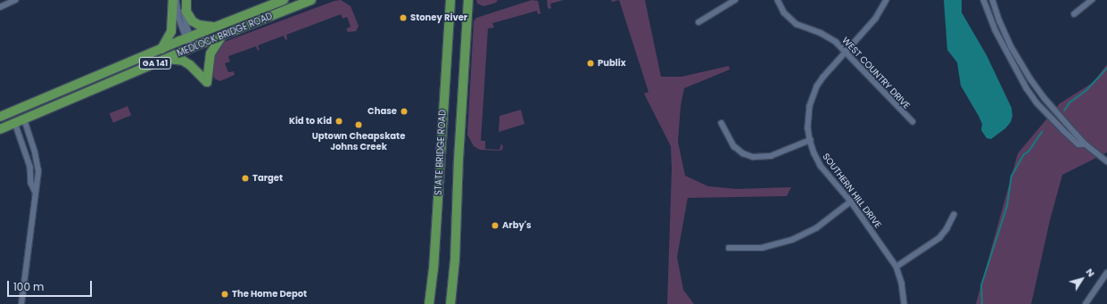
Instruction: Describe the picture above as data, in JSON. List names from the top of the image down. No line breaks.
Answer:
{"streets":{"highway":["MEDLOCK BRIDGE ROAD","GA 141","STATE BRIDGE ROAD"],"street":["WEST COUNTRY DRIVE","SOUTHERN HILL DRIVE"]},"crossings":[["WEST COUNTRY DRIVE","SOUTHERN HILL DRIVE"]],"places":["Stoney River","Publix","Chase","Kid to Kid","Uptown Cheapskate Johns Creek","Target","Arby's","The Home Depot"],"scale_bar":"100 m","north":"top right"}
